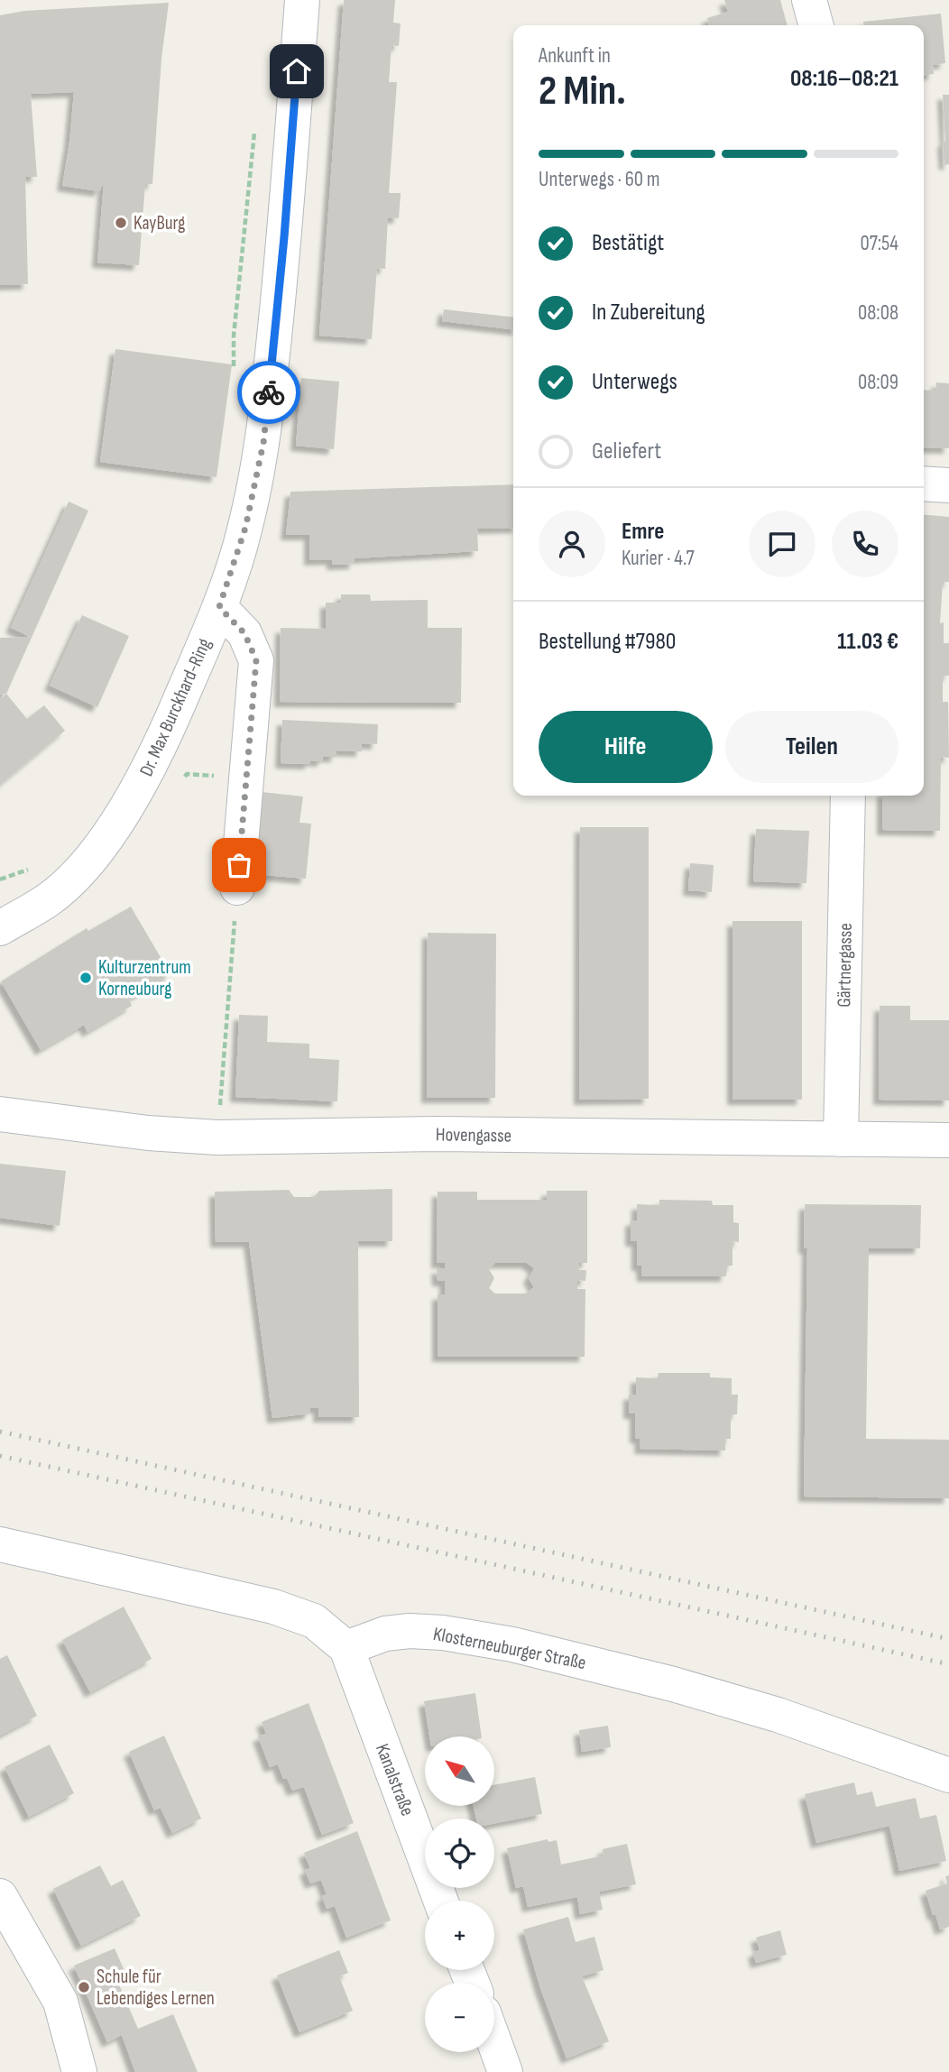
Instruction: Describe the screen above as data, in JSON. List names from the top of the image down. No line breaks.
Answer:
{"streets":{"street":["Dr. Max Burckhard-Ring","Gärtnergasse","Hovengasse","Klosterneuburger Straße","Kanalstraße"]},"crossings":[["Gärtnergasse","Hovengasse"],["Klosterneuburger Straße","Kanalstraße"]],"places":["KayBurg","Kulturzentrum Korneuburg","Schule für Lebendiges Lernen"],"north":"top left","page":{"heading":["2 Min.","Ankunft in","08:16–08:21"],"panel":["Emre","Kurier · 4.7","Bestellung #7980","11.03 €"],"bar":"Unterwegs · 60 m","list":[["Bestätigt","07:54"],["In Zubereitung","08:08"],["Unterwegs","08:09"],"Geliefert"],"buttons":["Hilfe","Teilen"],"map_buttons":["+","−"]}}
